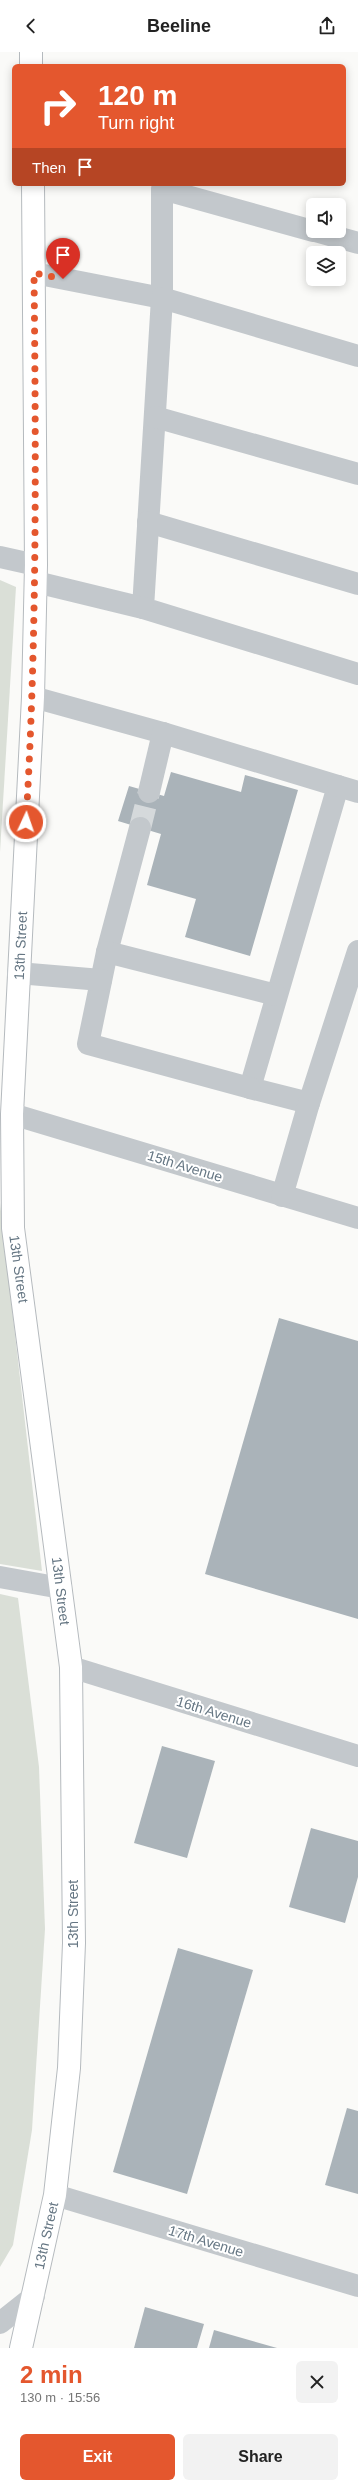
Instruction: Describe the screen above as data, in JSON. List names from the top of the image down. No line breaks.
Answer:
{"streets":{"main road":["13th Street"],"street":["15th Avenue","16th Avenue","17th Avenue"]},"crossings":[["13th Street","15th Avenue"],["13th Street","16th Avenue"],["13th Street","17th Avenue"]],"page":{"header":"Beeline","turn":["120 m","Turn right"],"then":"Then","heading":["2 min","130 m · 15:56"],"buttons":["Exit","Share"]}}
